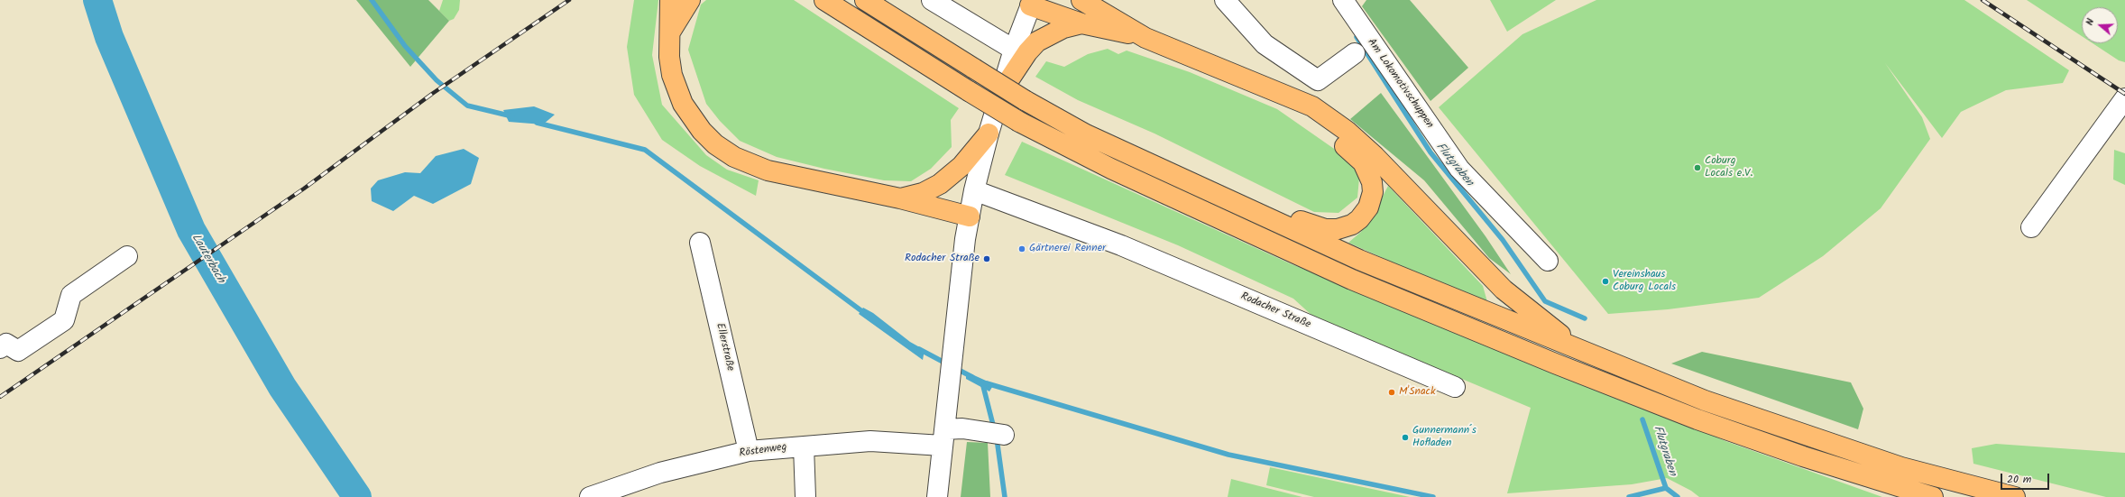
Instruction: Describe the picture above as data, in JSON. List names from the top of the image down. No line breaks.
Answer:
{"streets":{"street":["Am Lokomotivschuppen","Rodacher Straße","Ellerstraße","Röstenweg"]},"crossings":[["Ellerstraße","Röstenweg"]],"water":["Flutgraben","Lauterbach"],"places":["Coburg Locals e.V.","Gärtnerei Renner","Rodacher Straße","Vereinshaus Coburg Locals","M'Snack","Gunnermann´s Hofladen"],"scale_bar":"20 m","north":"left"}
